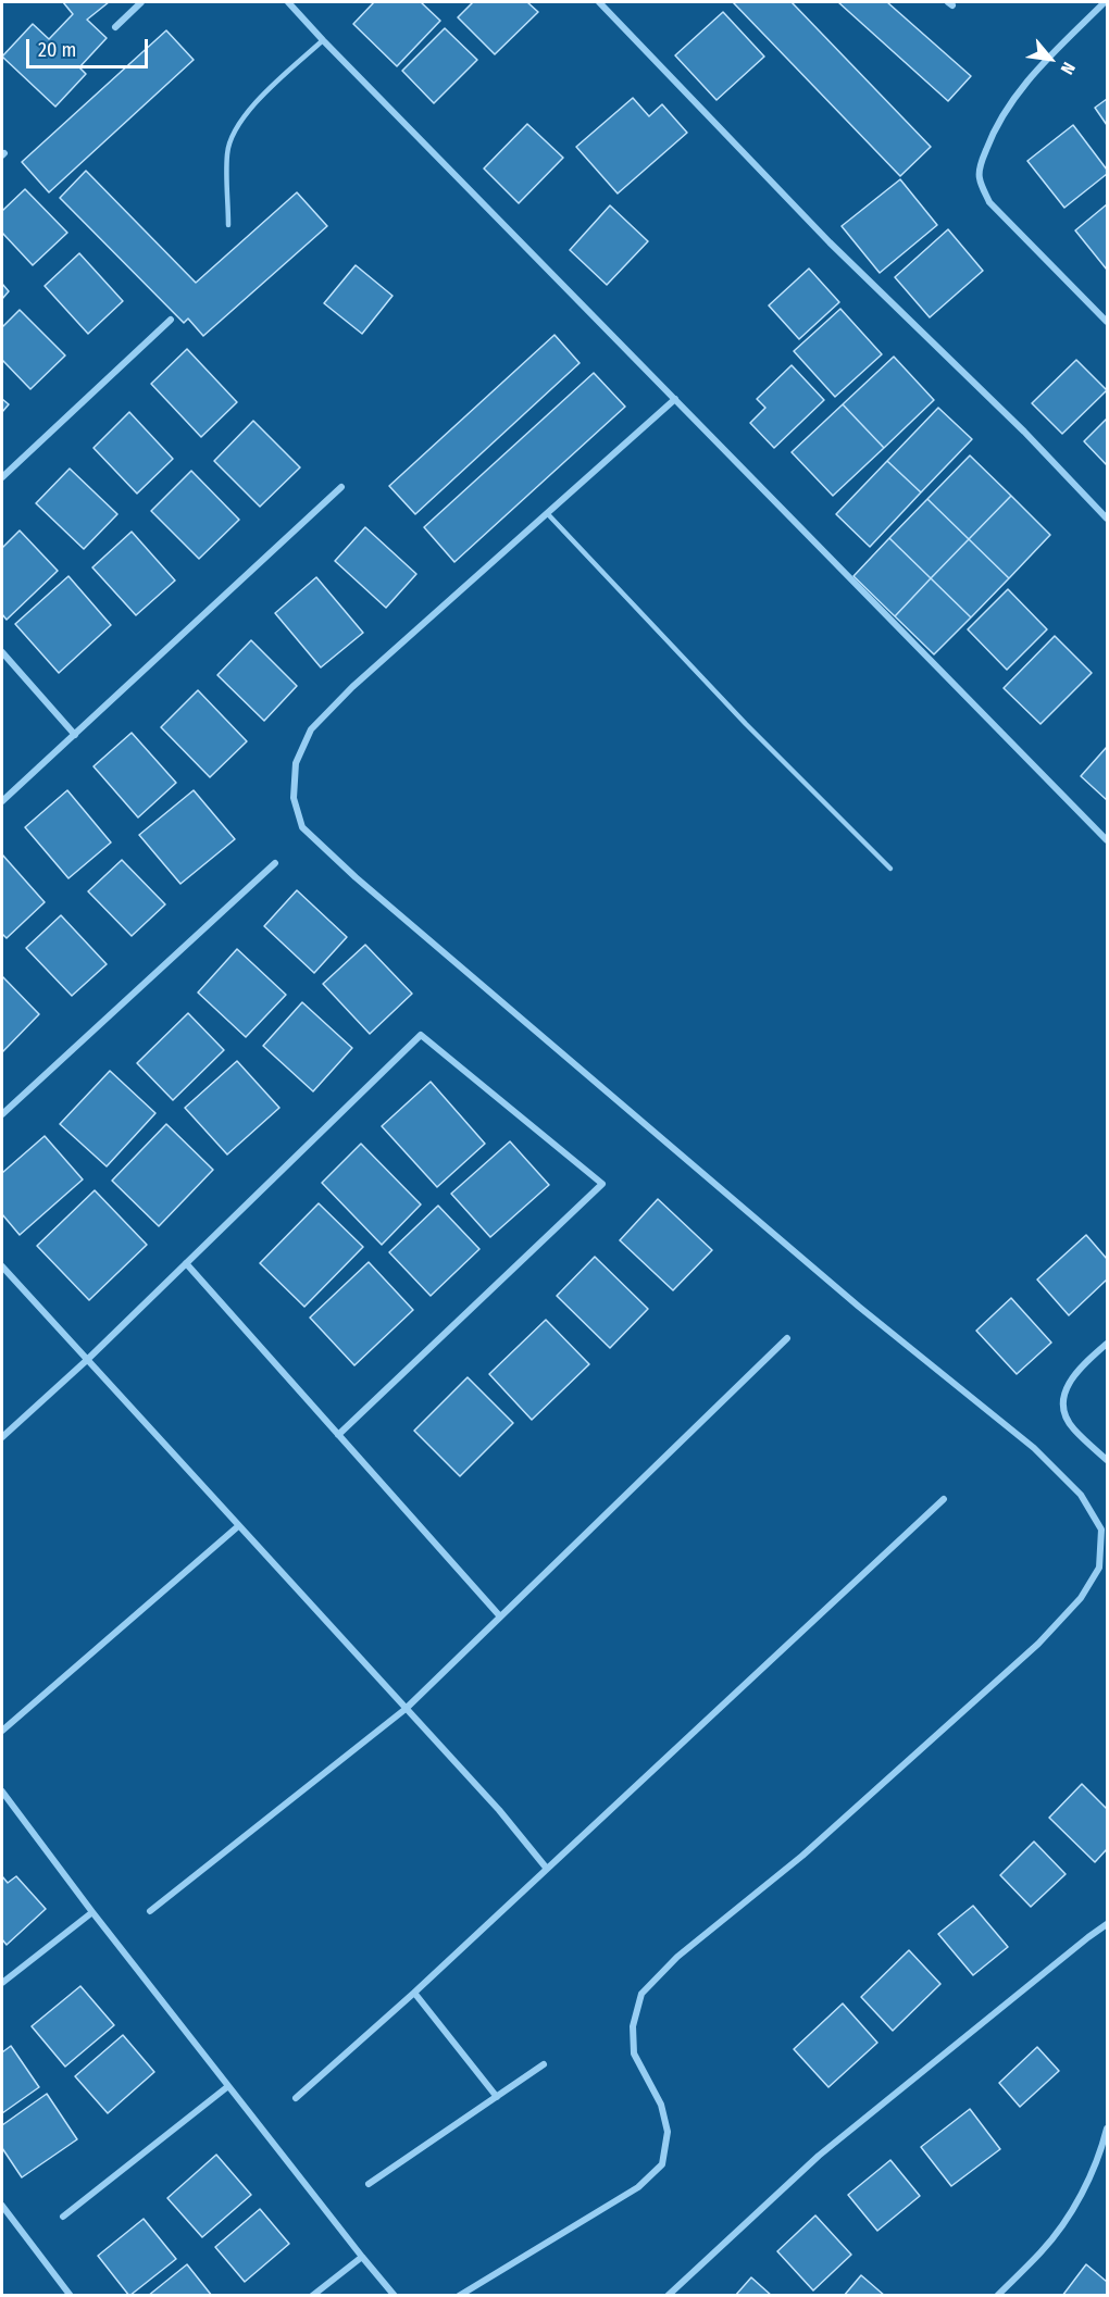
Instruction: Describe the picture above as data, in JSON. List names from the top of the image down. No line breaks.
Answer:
{"scale_bar":"20 m","north":"bottom right"}
